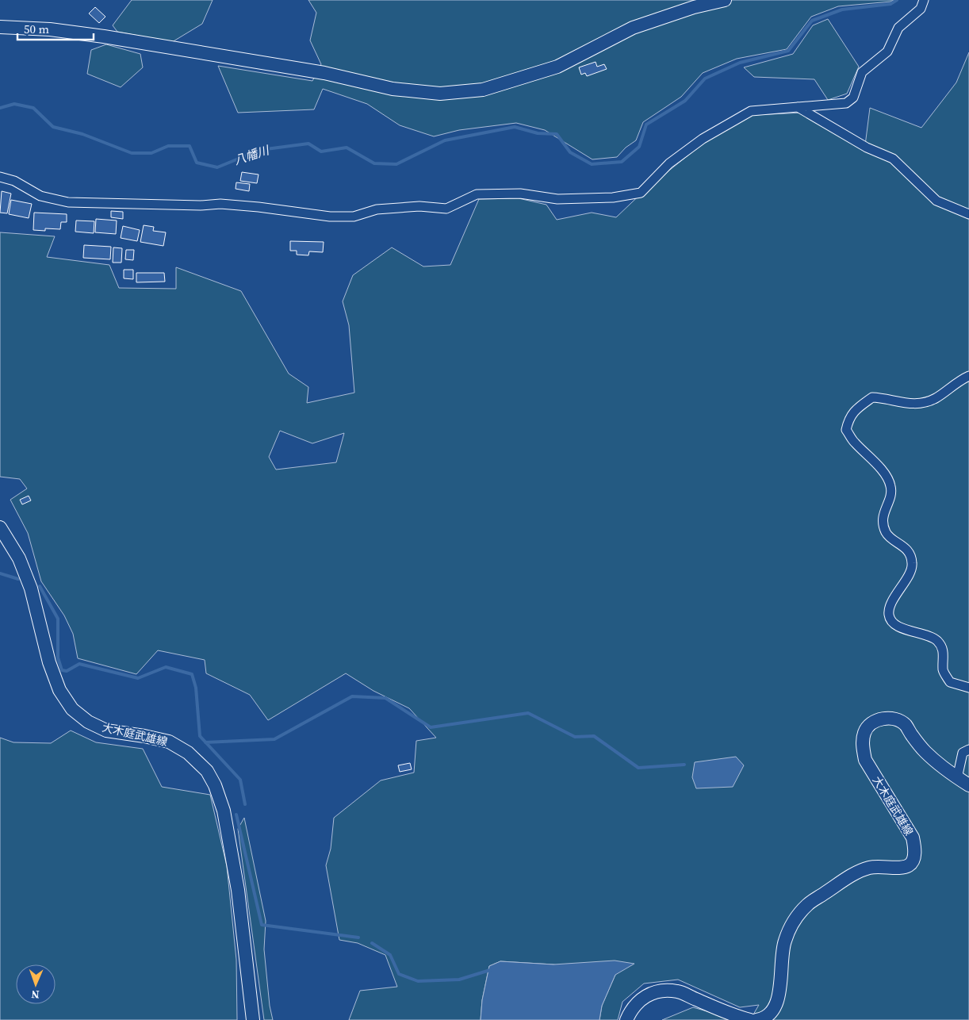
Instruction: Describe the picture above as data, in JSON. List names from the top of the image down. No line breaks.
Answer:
{"streets":{"main road":["大木庭武雄線"]},"water":["八幡川"],"scale_bar":"50 m","north":"bottom"}
